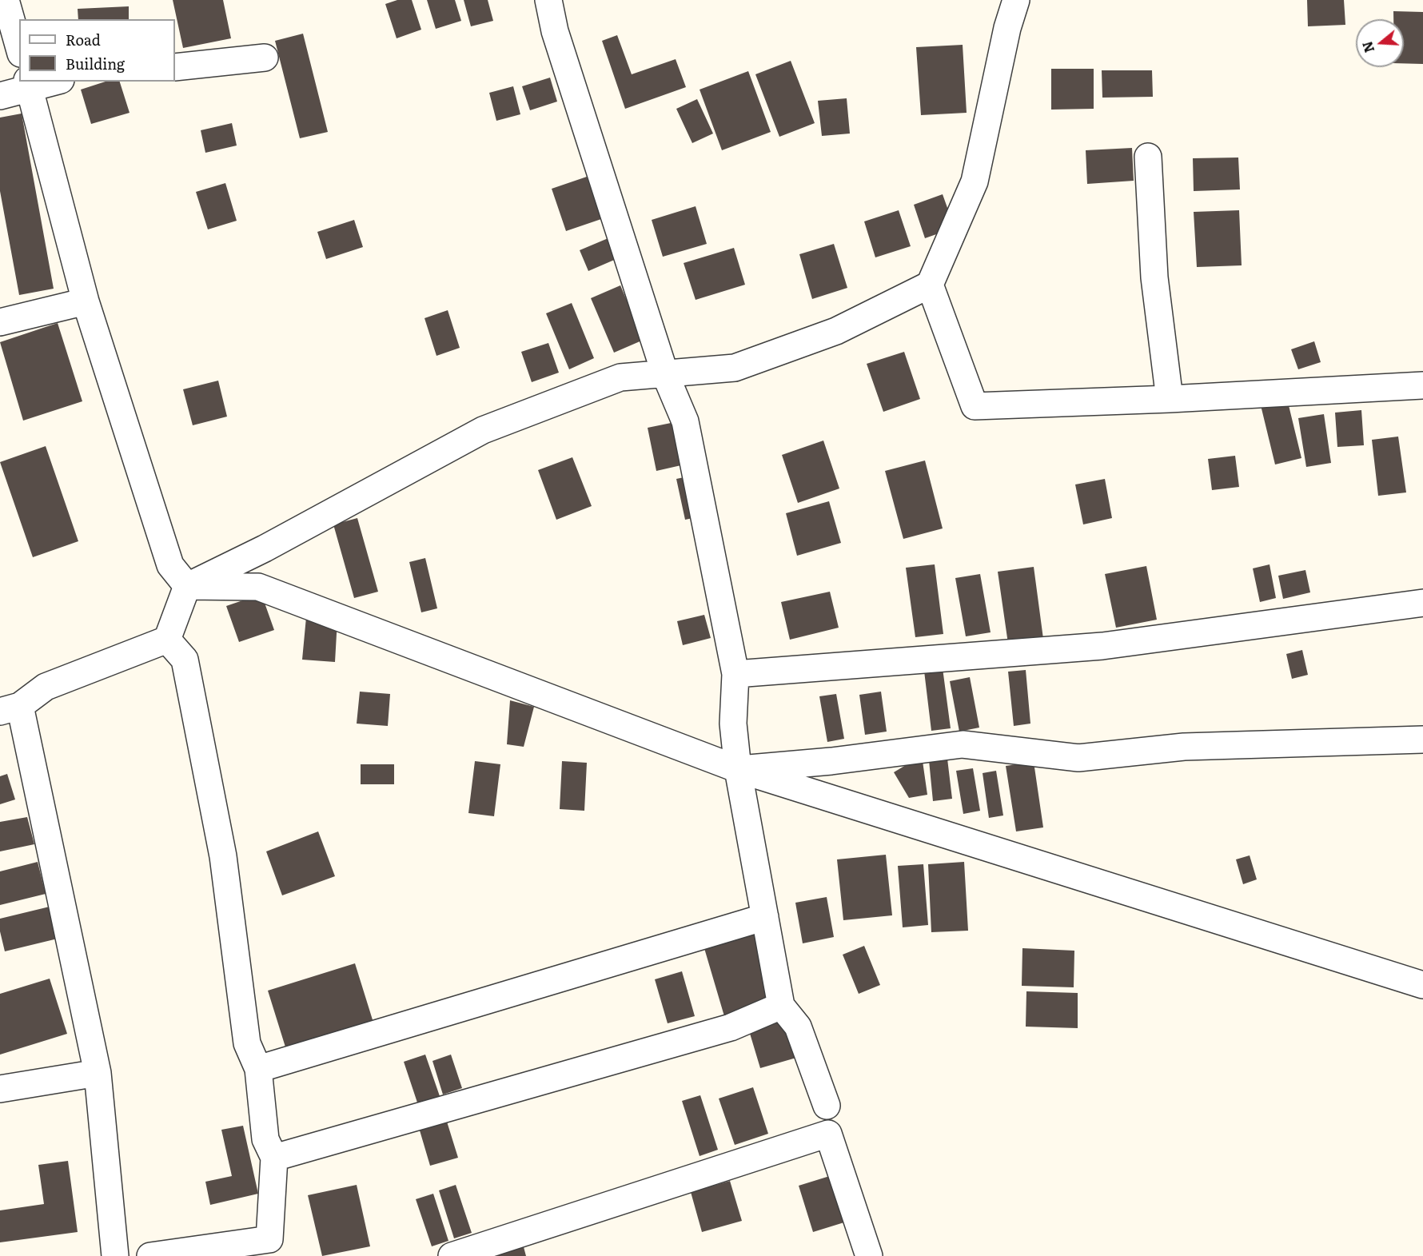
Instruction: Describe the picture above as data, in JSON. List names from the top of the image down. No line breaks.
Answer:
{"legend":["Road","Building"],"north":"left"}
